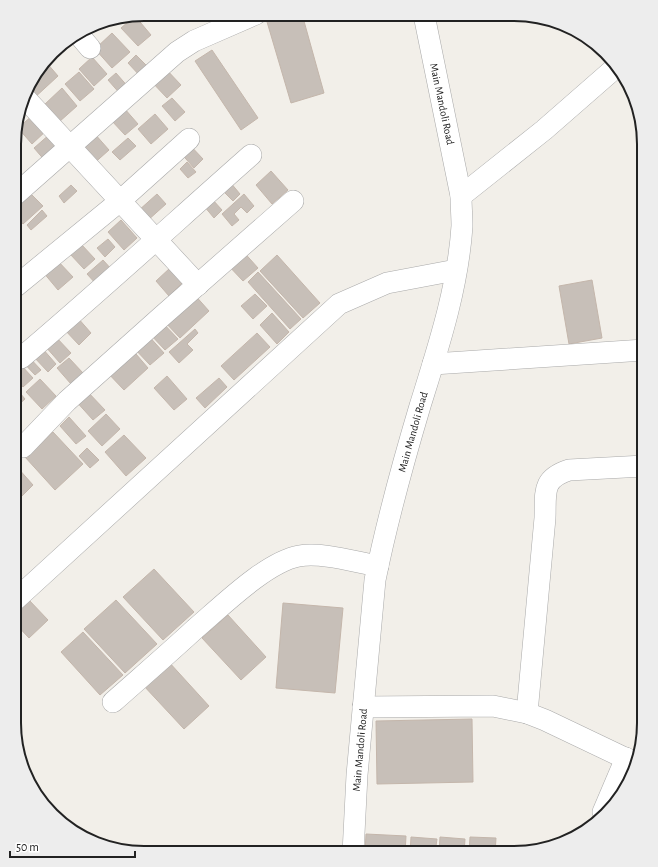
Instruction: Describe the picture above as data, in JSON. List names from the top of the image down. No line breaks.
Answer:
{"streets":{"street":["Main Mandoli Road"]},"scale_bar":"50 m"}
